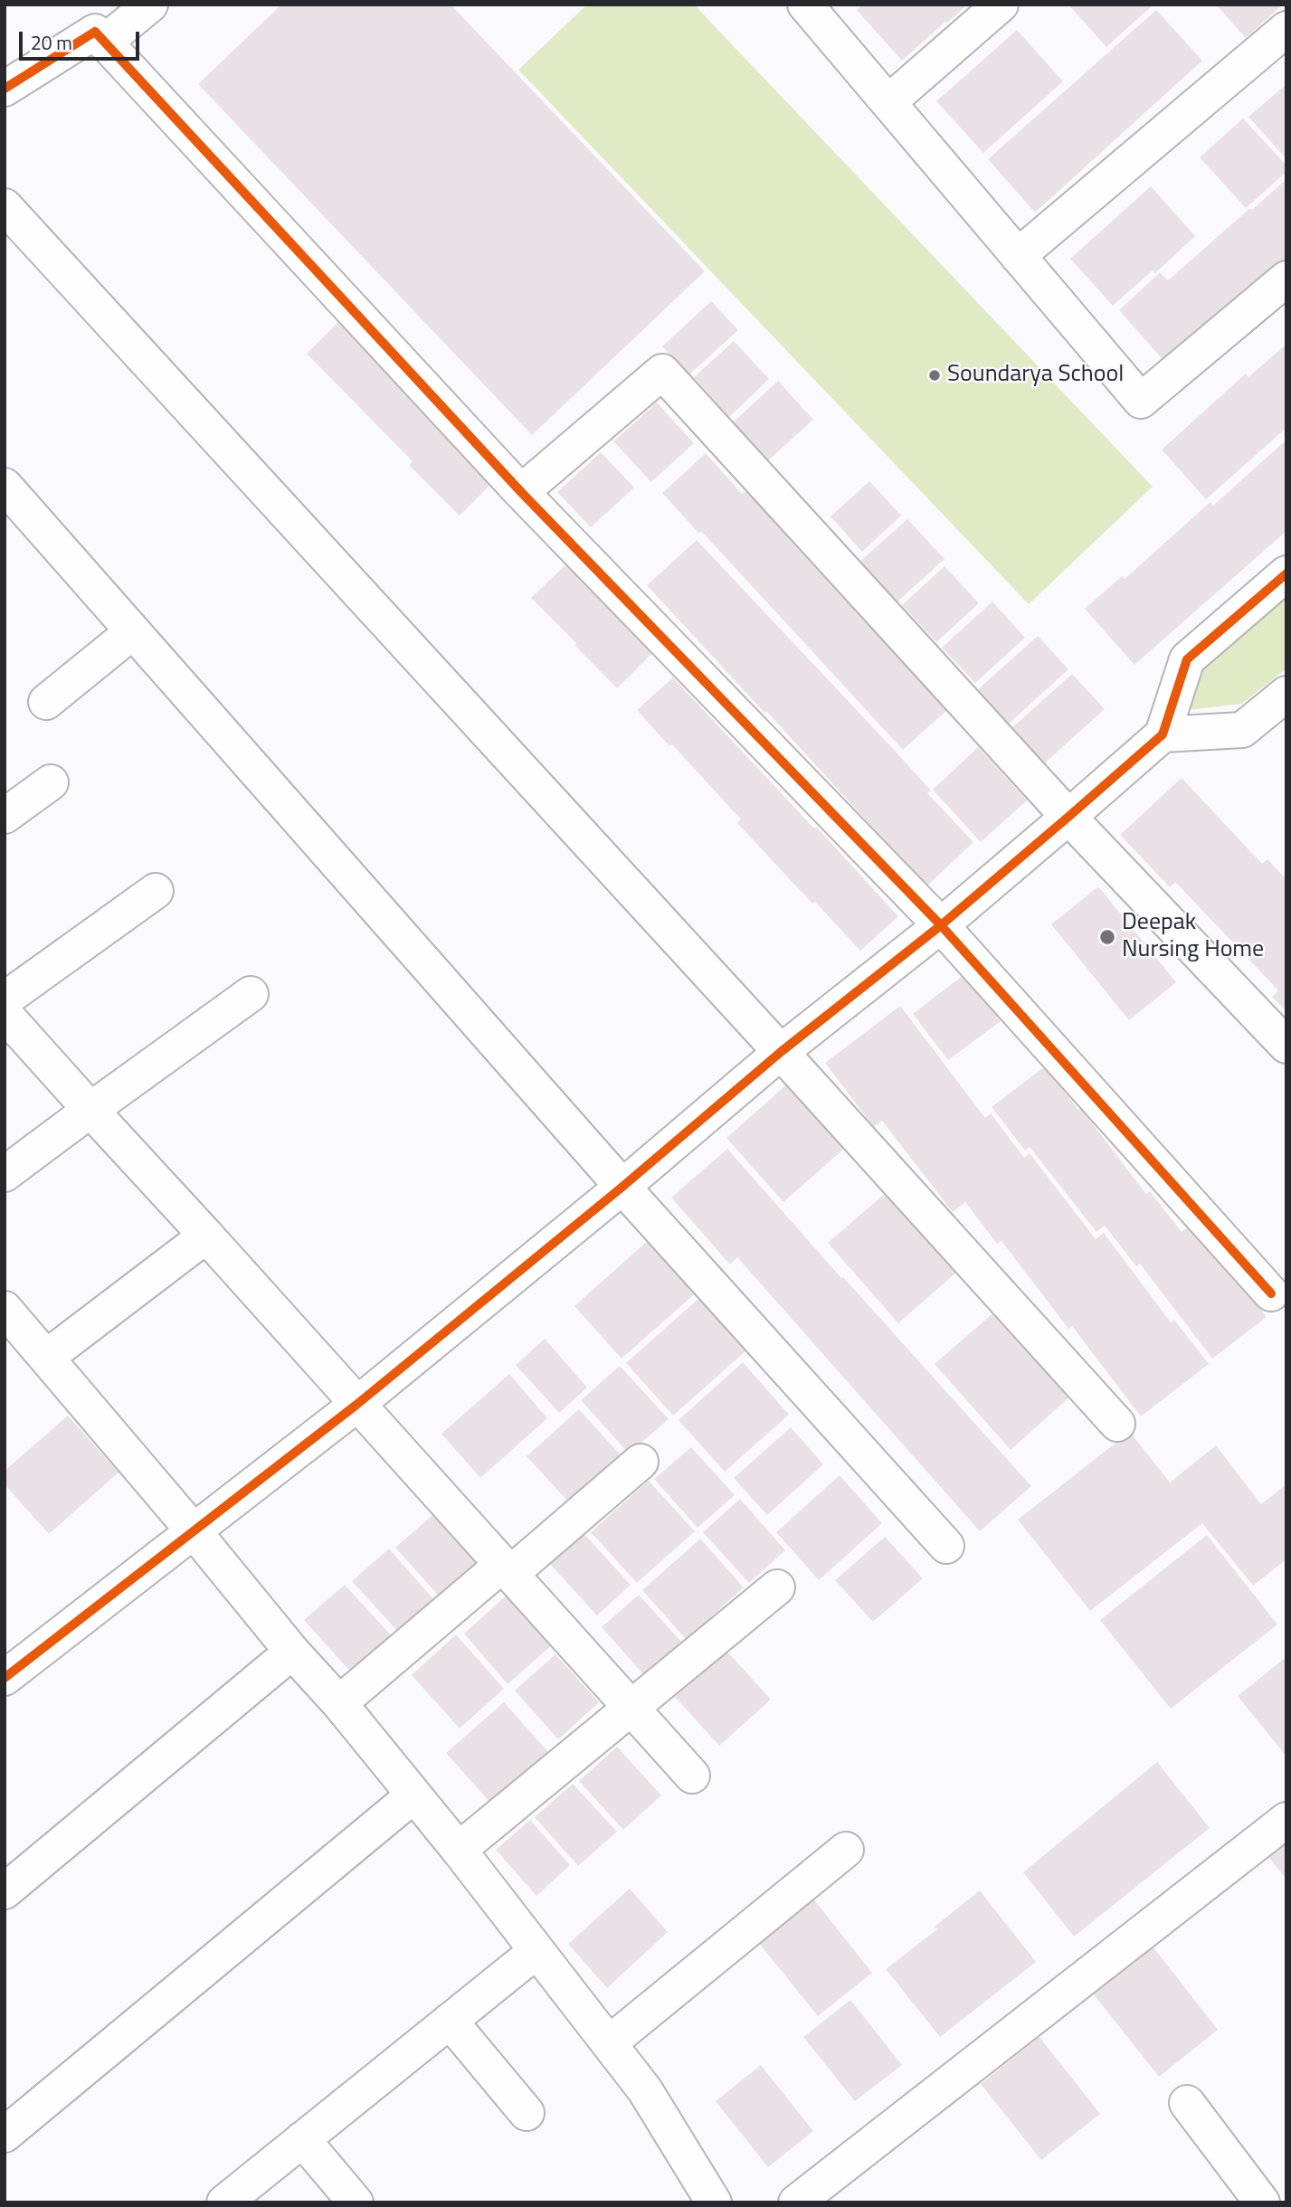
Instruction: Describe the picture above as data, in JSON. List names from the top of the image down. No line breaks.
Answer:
{"places":["Soundarya School","Deepak Nursing Home"],"scale_bar":"20 m"}
